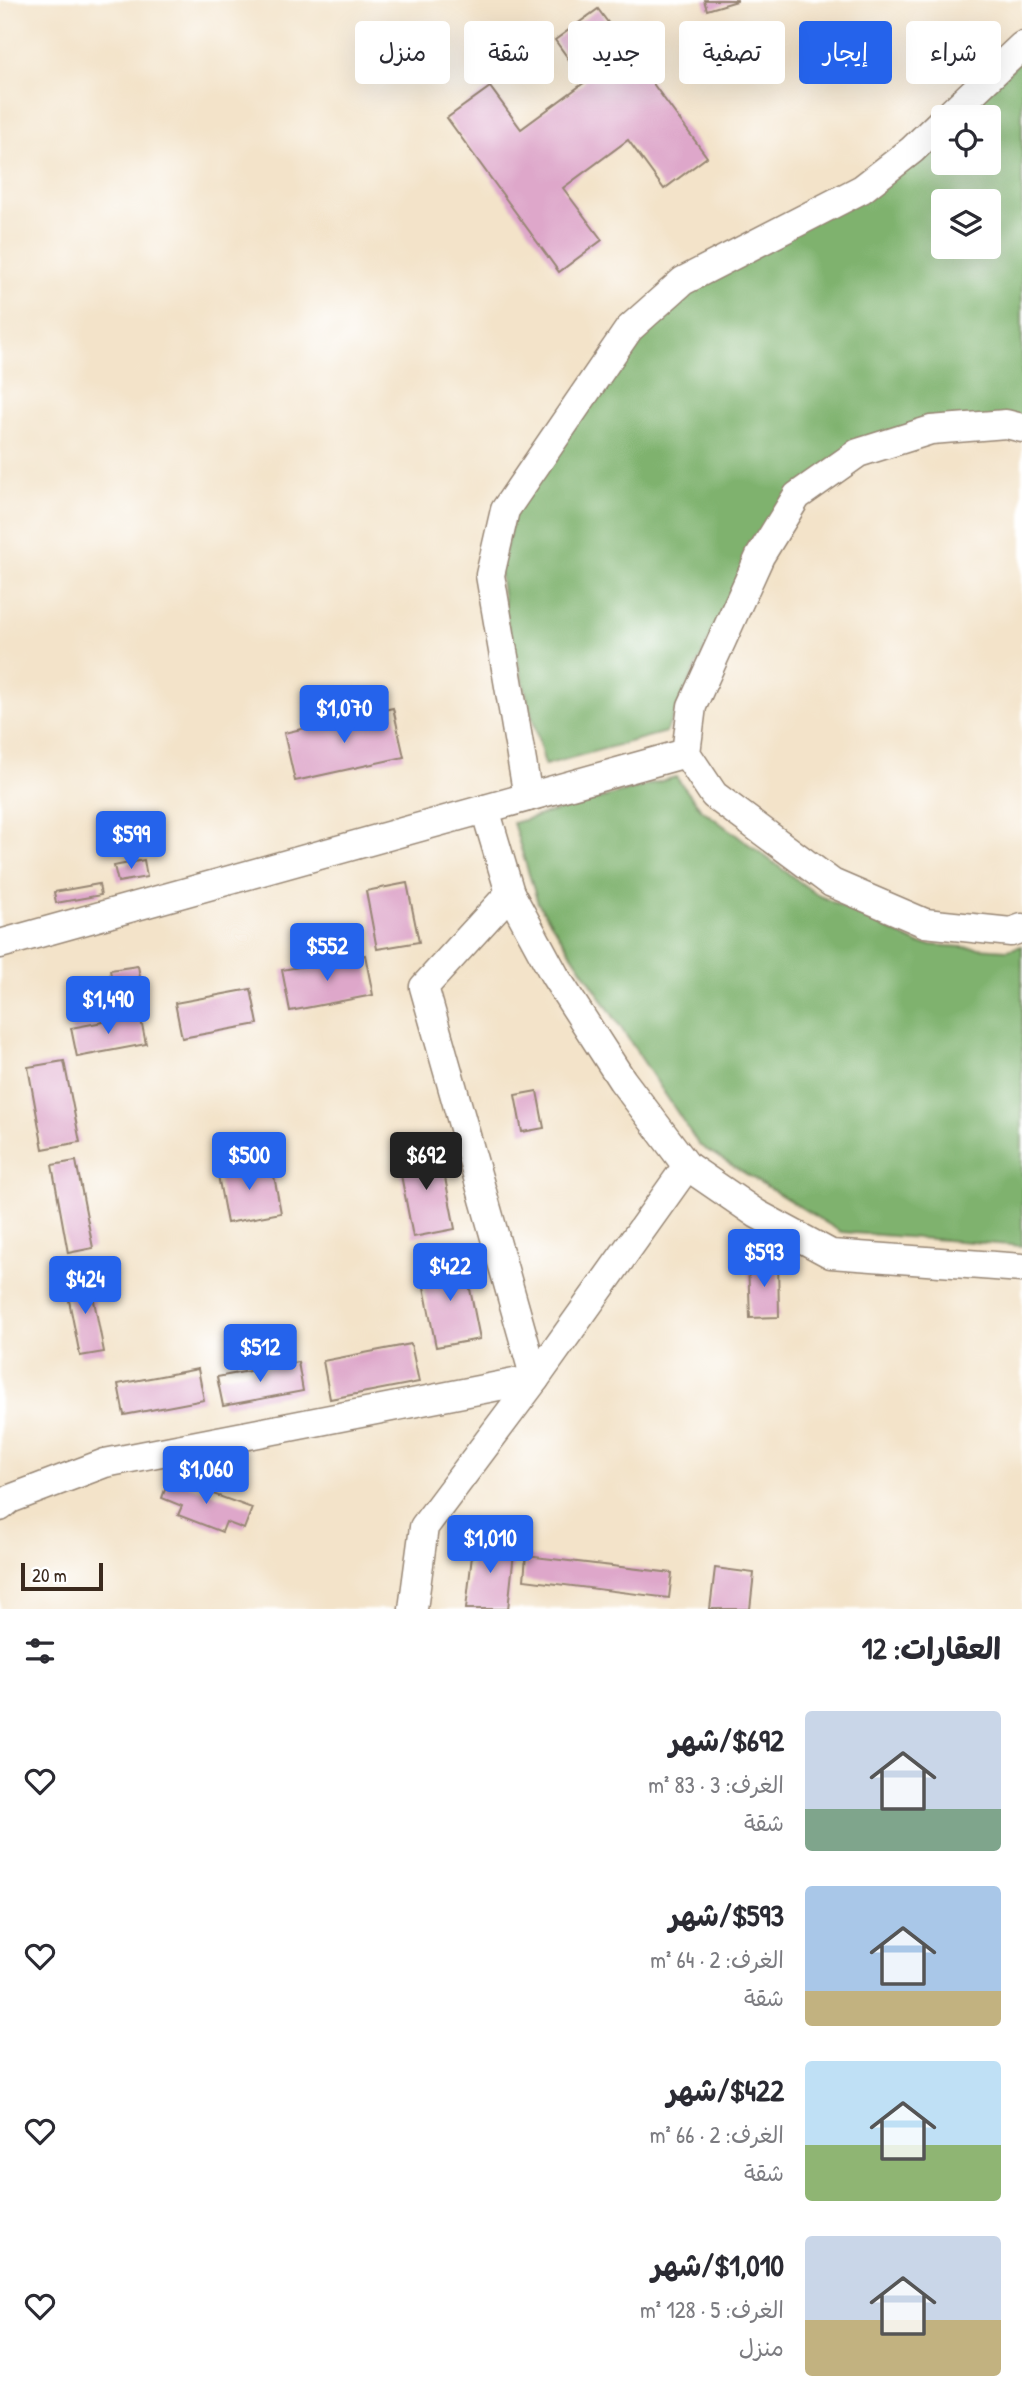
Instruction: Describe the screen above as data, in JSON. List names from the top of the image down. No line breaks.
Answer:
{"scale_bar":"20 m","page":{"chip":["شراء","إيجار","تصفية","جديد","شقة","منزل"],"price":["$1,070","$599","$552","$1,490","$500","$692","$593","$422","$424","$512","$1,060","$1,010"],"scale":"20 m","heading":"العقارات: 12","list":[{"name":"$692/شهر","note":"الغرف: 3 · 83 m² · شقة"},{"name":"$593/شهر","note":"الغرف: 2 · 64 m² · شقة"},{"name":"$422/شهر","note":"الغرف: 2 · 66 m² · شقة"},{"name":"$1,010/شهر","note":"الغرف: 5 · 128 m² · منزل"}]}}
